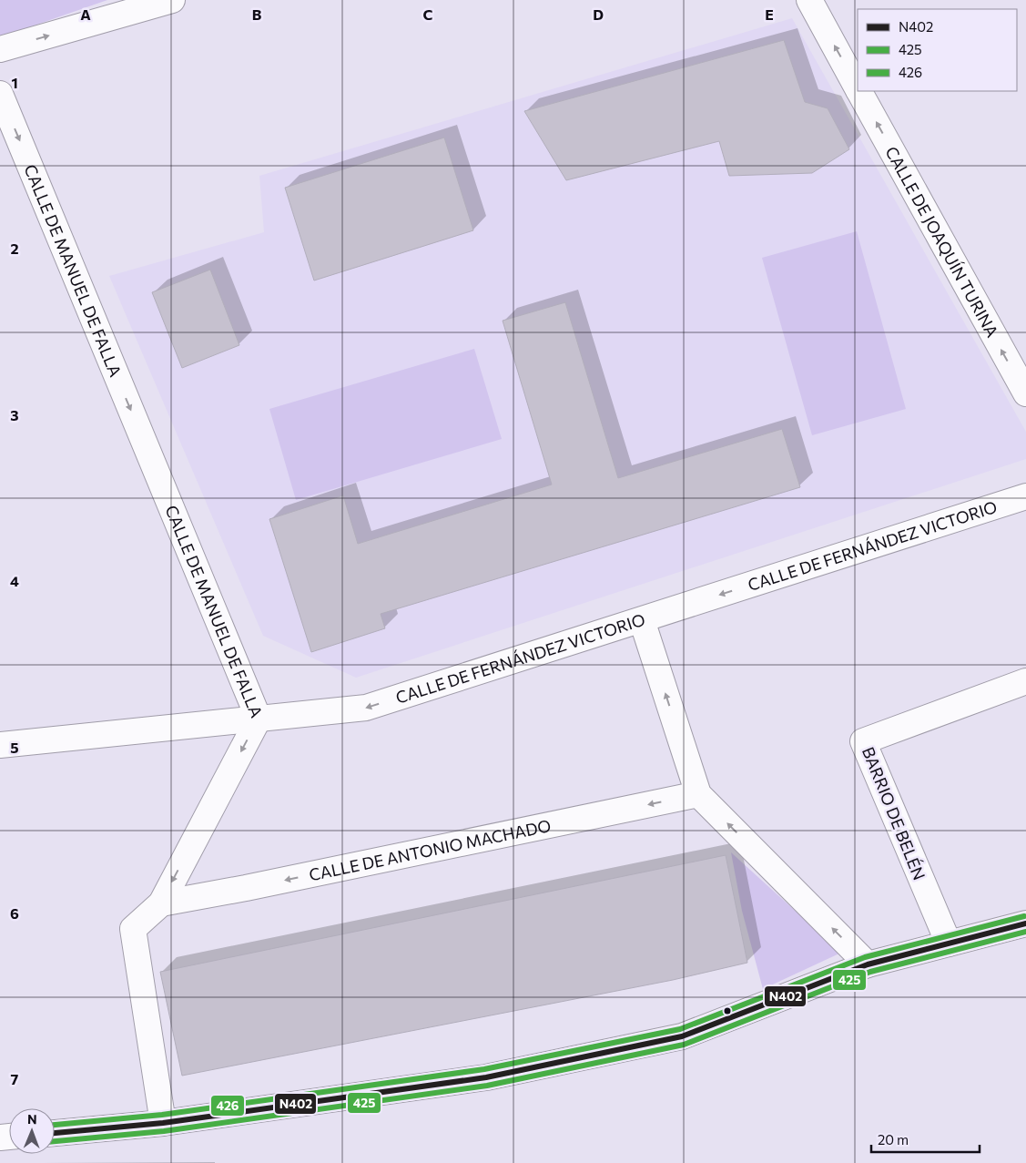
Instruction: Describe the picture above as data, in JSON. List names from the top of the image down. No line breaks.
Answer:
{"streets":{"street":["CALLE DE JOAQUÍN TURINA","CALLE DE MANUEL DE FALLA","CALLE DE FERNÁNDEZ VICTORIO","BARRIO DE BELÉN","CALLE DE ANTONIO MACHADO"]},"crossings":[["CALLE DE MANUEL DE FALLA","CALLE DE FERNÁNDEZ VICTORIO"],["CALLE DE MANUEL DE FALLA","CALLE DE ANTONIO MACHADO"]],"one_way":["CALLE DE JOAQUÍN TURINA","CALLE DE MANUEL DE FALLA","CALLE DE FERNÁNDEZ VICTORIO"],"lines":["transit line 426","transit line N402","transit line 425"],"legend":["N402","425","426"],"scale_bar":"20 m","north":"top","grid":{"columns":["A","B","C","D","E"],"rows":["1","2","3","4","5","6","7"]}}
